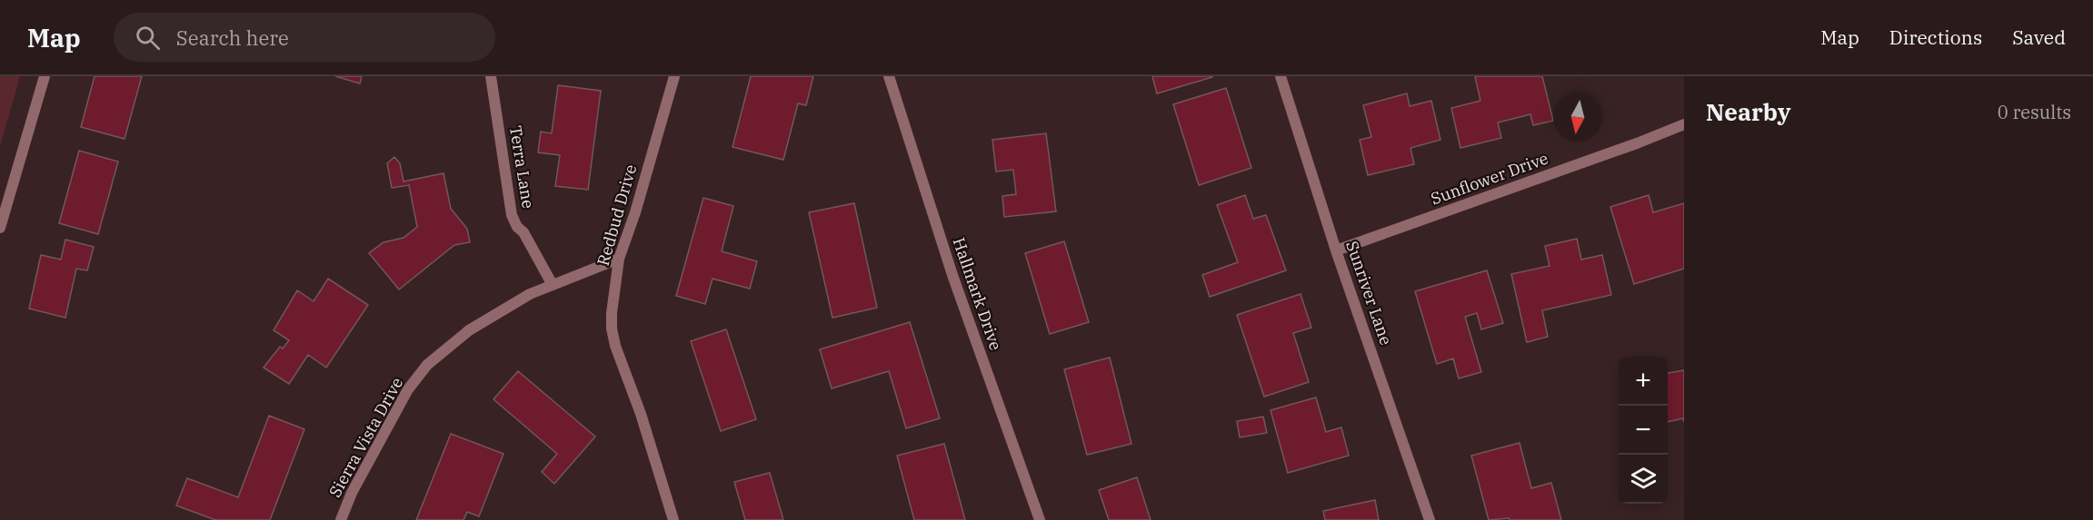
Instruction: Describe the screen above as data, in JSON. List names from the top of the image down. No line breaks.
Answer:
{"streets":{"street":["Terra Lane","Sunflower Drive","Redbud Drive","Sunriver Lane","Hallmark Drive","Sierra Vista Drive"]},"crossings":[["Terra Lane","Sierra Vista Drive"],["Sunflower Drive","Sunriver Lane"],["Redbud Drive","Sierra Vista Drive"]],"north":"bottom","page":{"header":"Map","search":"Search here","nav":["Map","Directions","Saved"],"heading":["Nearby","0 results"],"map_buttons":["+","−"]}}
